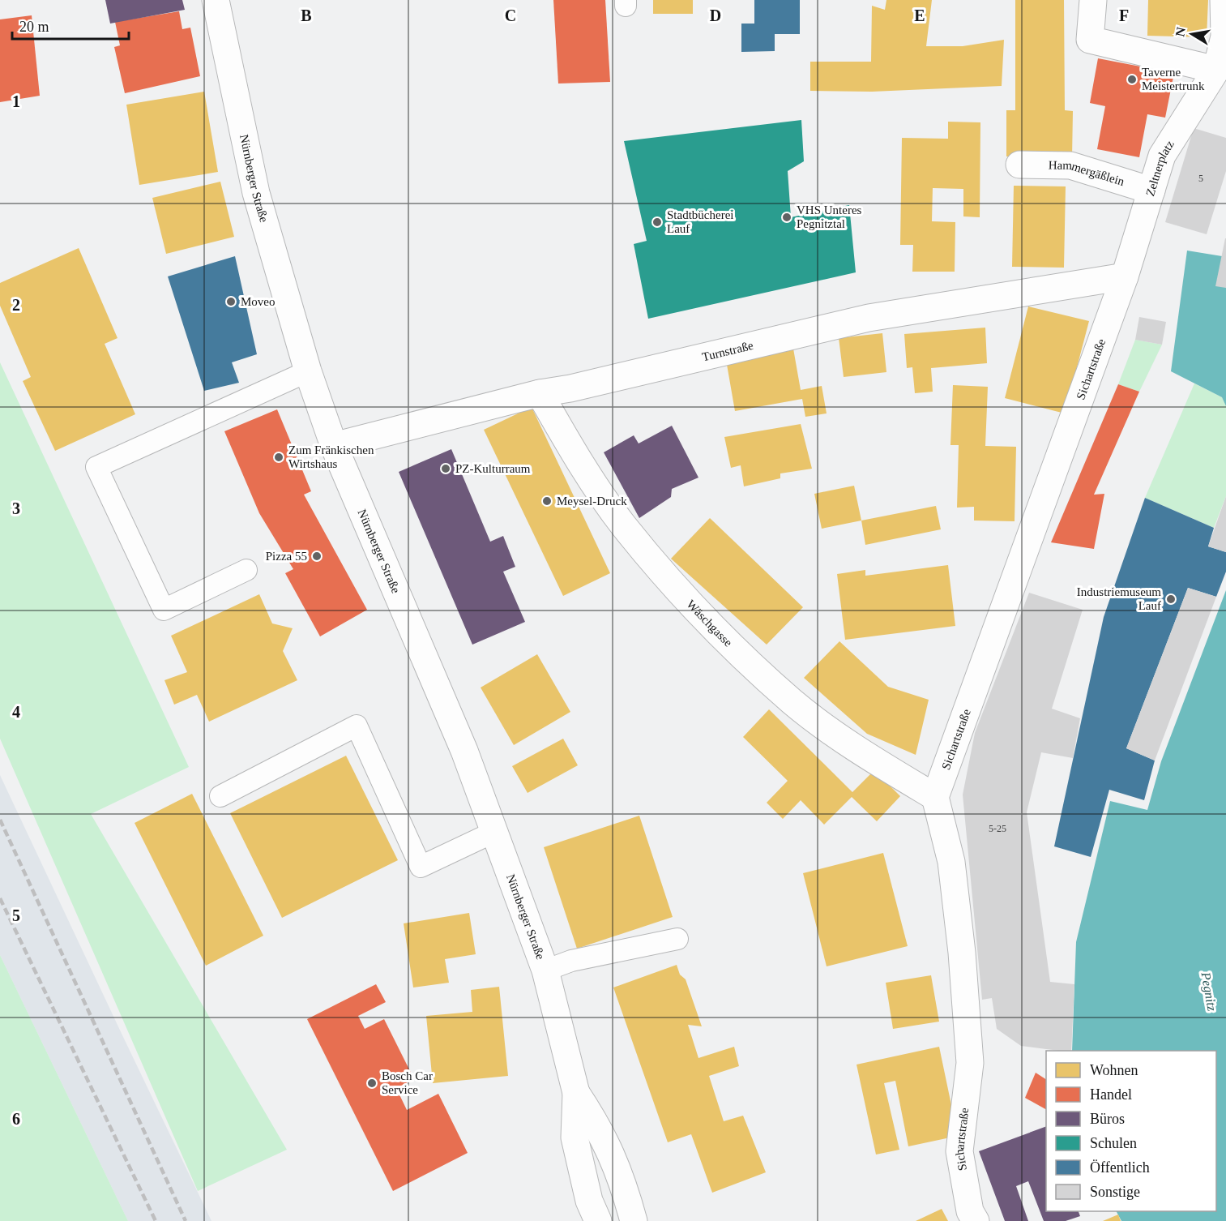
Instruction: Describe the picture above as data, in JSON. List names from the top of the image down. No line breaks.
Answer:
{"streets":{"street":["Zeltnerplatz","Hammergäßlein","Nürnberger Straße","Turnstraße","Sichartstraße","Wäschgasse"]},"crossings":[["Zeltnerplatz","Hammergäßlein"],["Zeltnerplatz","Turnstraße"],["Zeltnerplatz","Sichartstraße"],["Nürnberger Straße","Turnstraße"],["Turnstraße","Sichartstraße"],["Turnstraße","Wäschgasse"],["Sichartstraße","Wäschgasse"]],"water":["Pegnitz"],"places":["Taverne Meistertrunk","VHS Unteres Pegnitztal","Stadtbücherei Lauf","Moveo","Zum Fränkischen Wirtshaus","PZ-Kulturraum","Meysel-Druck","Pizza 55","Industriemuseum Lauf","Bosch Car Service"],"house_numbers":["5","5-25"],"legend":["Wohnen","Handel","Büros","Schulen","Öffentlich","Sonstige"],"scale_bar":"20 m","north":"left","grid":{"columns":["B","C","D","E","F"],"rows":["1","2","3","4","5","6"]}}
